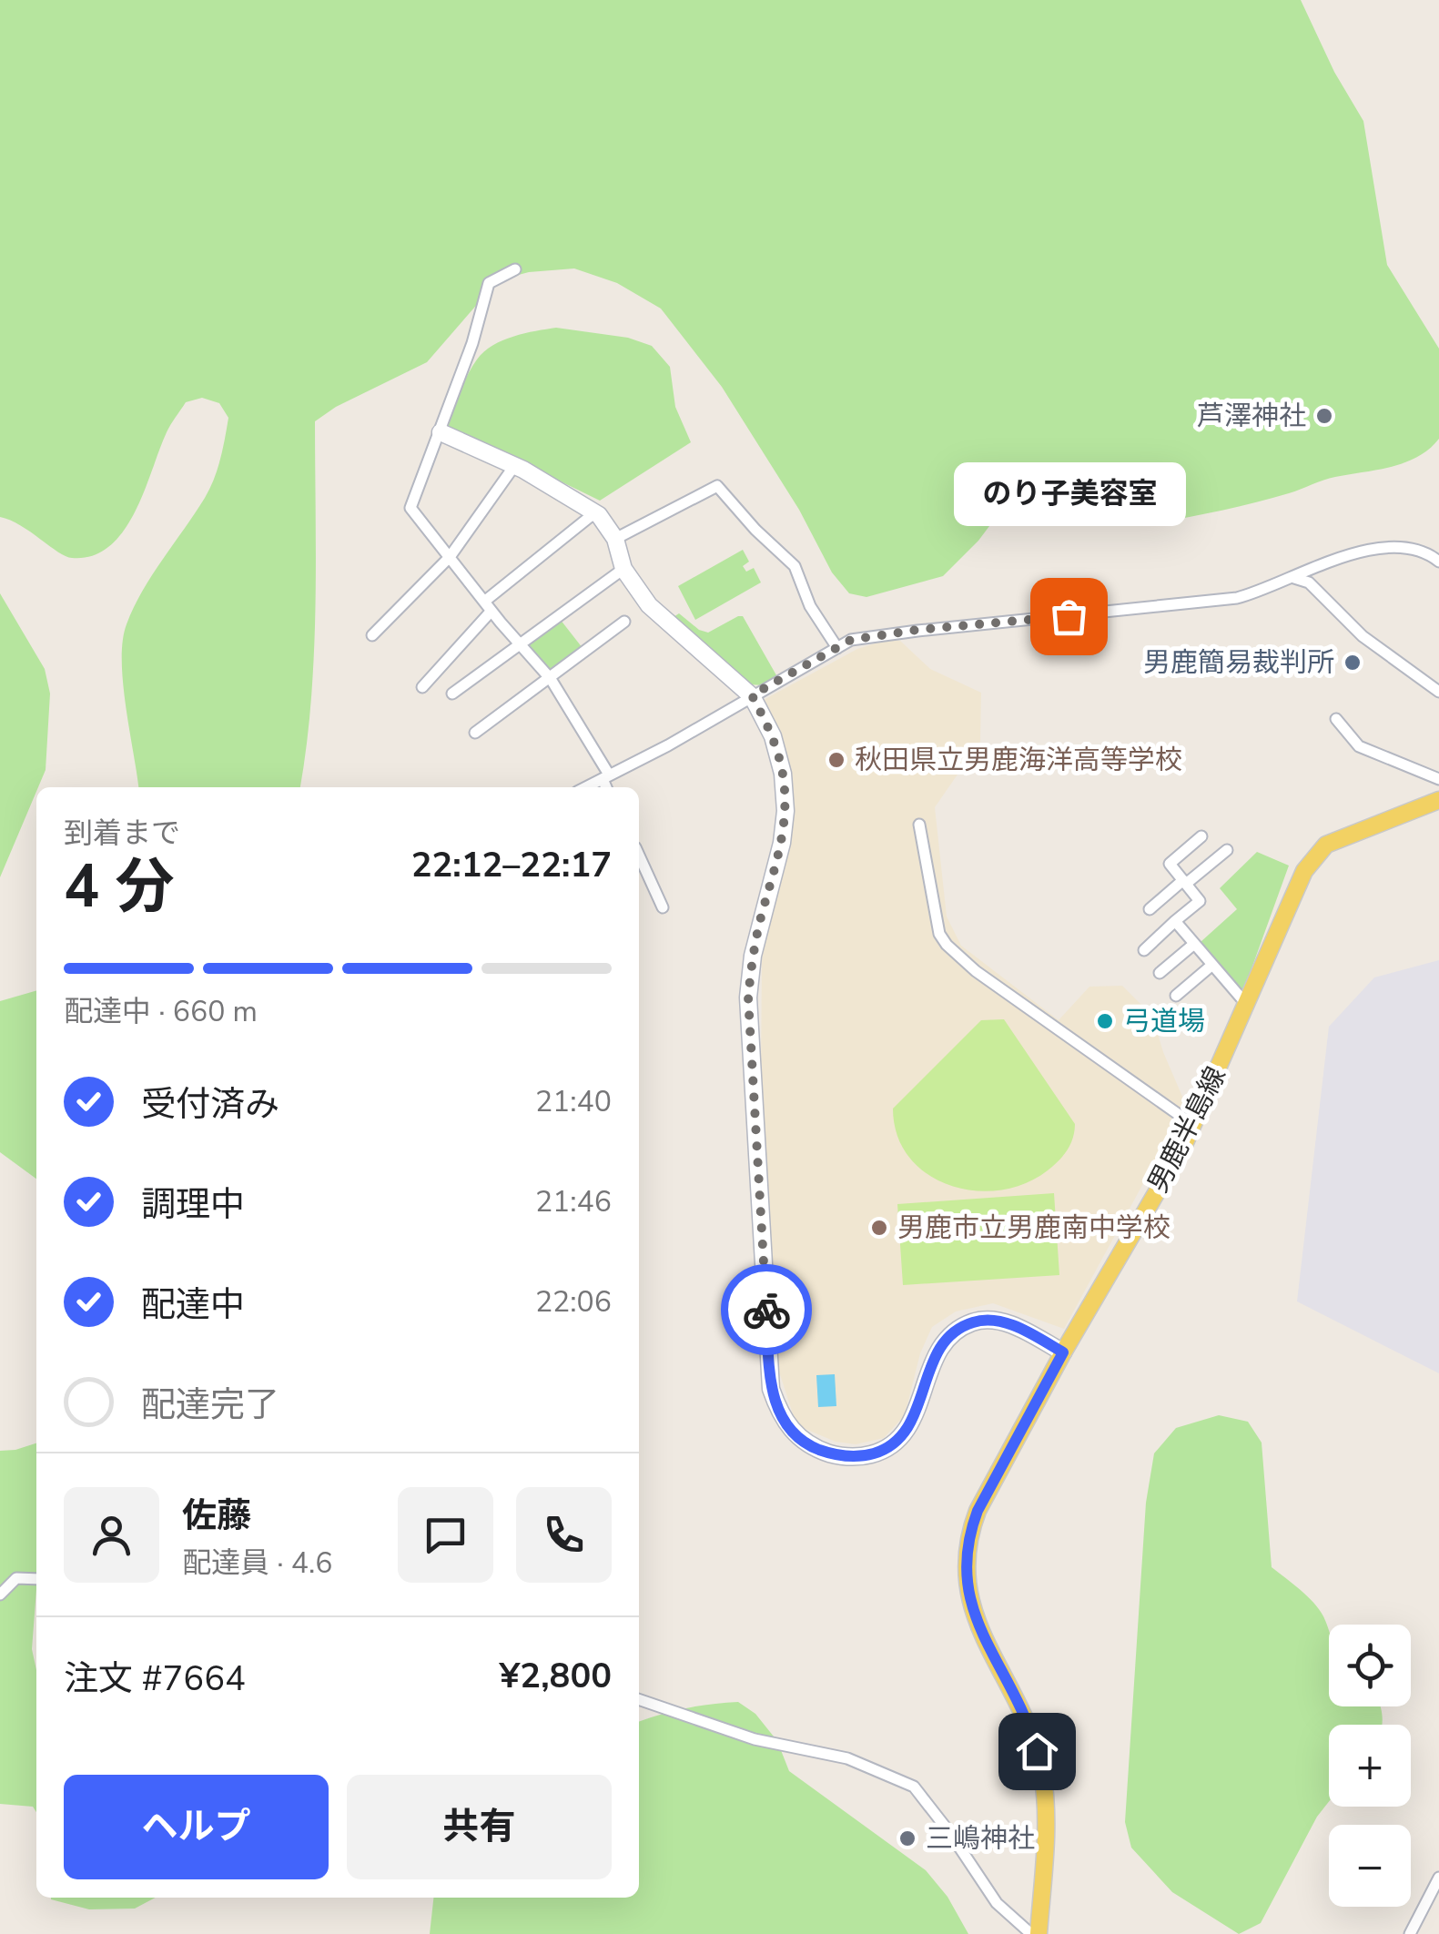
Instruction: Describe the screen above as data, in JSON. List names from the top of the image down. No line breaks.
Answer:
{"streets":{"main road":["男鹿半島線"]},"places":["芦澤神社","のり子美容室","男鹿簡易裁判所","秋田県立男鹿海洋高等学校","弓道場","男鹿市立男鹿南中学校","三嶋神社"],"page":{"bubble":"のり子美容室","heading":["4 分","到着まで","22:12–22:17"],"panel":["佐藤","配達員 · 4.6","注文 #7664","¥2,800"],"bar":"配達中 · 660 m","list":[["受付済み","21:40"],["調理中","21:46"],["配達中","22:06"],"配達完了"],"map_buttons":["+","−"],"buttons":["ヘルプ","共有"]}}
